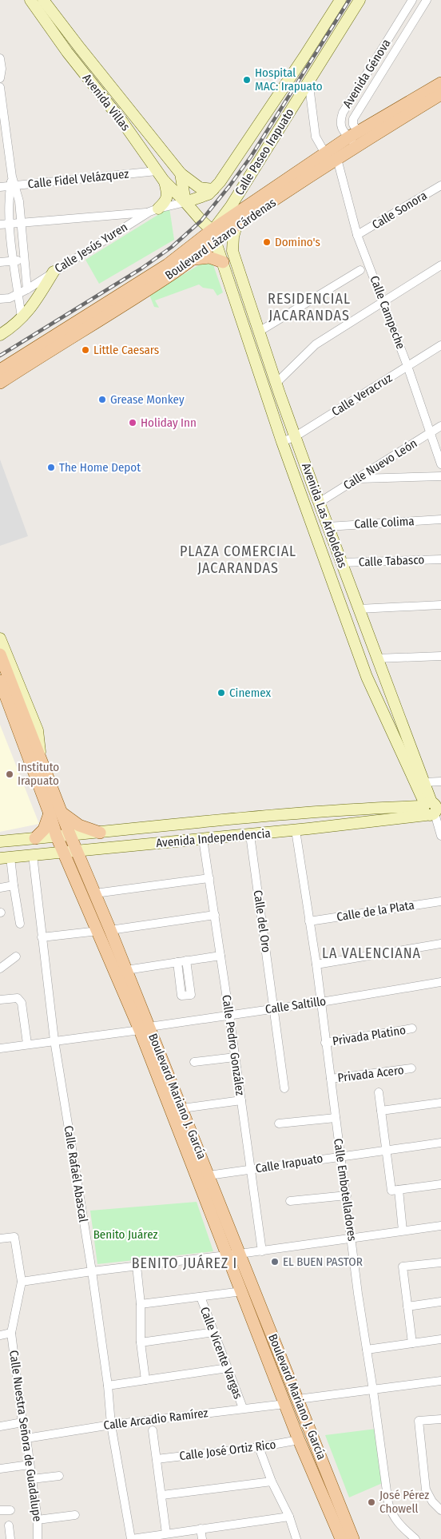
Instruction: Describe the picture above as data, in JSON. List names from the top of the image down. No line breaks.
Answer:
{"streets":{"main road":["Boulevard Lázaro Cárdenas","Boulevard Mariano J. García"],"street":["Avenida Génova","Avenida Villas","Calle Paseo Irapuato","Calle Fidel Velázquez","Calle Sonora","Calle Jesús Yuren","Calle Campeche","Calle Veracruz","Calle Nuevo León","Avenida Las Arboledas","Calle Colima","Calle Tabasco","Avenida Independencia","Calle de la Plata","Calle del Oro","Calle Saltillo","Privada Platino","Calle Pedro González","Privada Acero","Calle Irapuato","Calle Rafaél Abascal","Calle Embotelladores","Calle Vicente Vargas","Calle Arcadio Ramírez","Calle Nuestra Señora de Guadalupe","Calle José Ortiz Rico"]},"crossings":[["Avenida Génova","Boulevard Lázaro Cárdenas"],["Avenida Villas","Calle Paseo Irapuato"],["Avenida Villas","Calle Fidel Velázquez"],["Avenida Villas","Boulevard Lázaro Cárdenas"],["Avenida Villas","Calle Jesús Yuren"],["Avenida Villas","Avenida Las Arboledas"],["Calle Paseo Irapuato","Boulevard Lázaro Cárdenas"],["Calle Paseo Irapuato","Calle Jesús Yuren"],["Calle Paseo Irapuato","Avenida Las Arboledas"],["Calle Sonora","Calle Campeche"],["Boulevard Lázaro Cárdenas","Calle Campeche"],["Boulevard Lázaro Cárdenas","Avenida Las Arboledas"],["Calle Campeche","Calle Veracruz"],["Calle Campeche","Calle Nuevo León"],["Calle Veracruz","Avenida Las Arboledas"],["Calle Nuevo León","Avenida Las Arboledas"],["Avenida Las Arboledas","Calle Colima"],["Avenida Las Arboledas","Calle Tabasco"],["Avenida Las Arboledas","Avenida Independencia"],["Avenida Independencia","Calle del Oro"],["Avenida Independencia","Calle Pedro González"],["Avenida Independencia","Boulevard Mariano J. García"],["Avenida Independencia","Calle Rafaél Abascal"],["Avenida Independencia","Calle Embotelladores"],["Calle de la Plata","Calle Embotelladores"],["Calle del Oro","Calle Saltillo"],["Calle Saltillo","Calle Pedro González"],["Calle Saltillo","Boulevard Mariano J. García"],["Calle Saltillo","Calle Rafaél Abascal"],["Calle Saltillo","Calle Embotelladores"],["Privada Platino","Calle Embotelladores"],["Calle Pedro González","Calle Irapuato"],["Privada Acero","Calle Embotelladores"],["Boulevard Mariano J. García","Calle Irapuato"],["Boulevard Mariano J. García","Calle Arcadio Ramírez"],["Boulevard Mariano J. García","Calle José Ortiz Rico"],["Calle Irapuato","Calle Embotelladores"],["Calle Rafaél Abascal","Calle Arcadio Ramírez"],["Calle Vicente Vargas","Calle Arcadio Ramírez"],["Calle Arcadio Ramírez","Calle Nuestra Señora de Guadalupe"]],"districts":["RESIDENCIAL JACARANDAS","PLAZA COMERCIAL JACARANDAS","LA VALENCIANA","BENITO JUÁREZ I"],"parks":["Benito Juárez"],"places":["Hospital MAC: Irapuato","Domino's","Little Caesars","Grease Monkey","Holiday Inn","The Home Depot","Cinemex","Instituto Irapuato","EL BUEN PASTOR","José Pérez Chowell"]}
